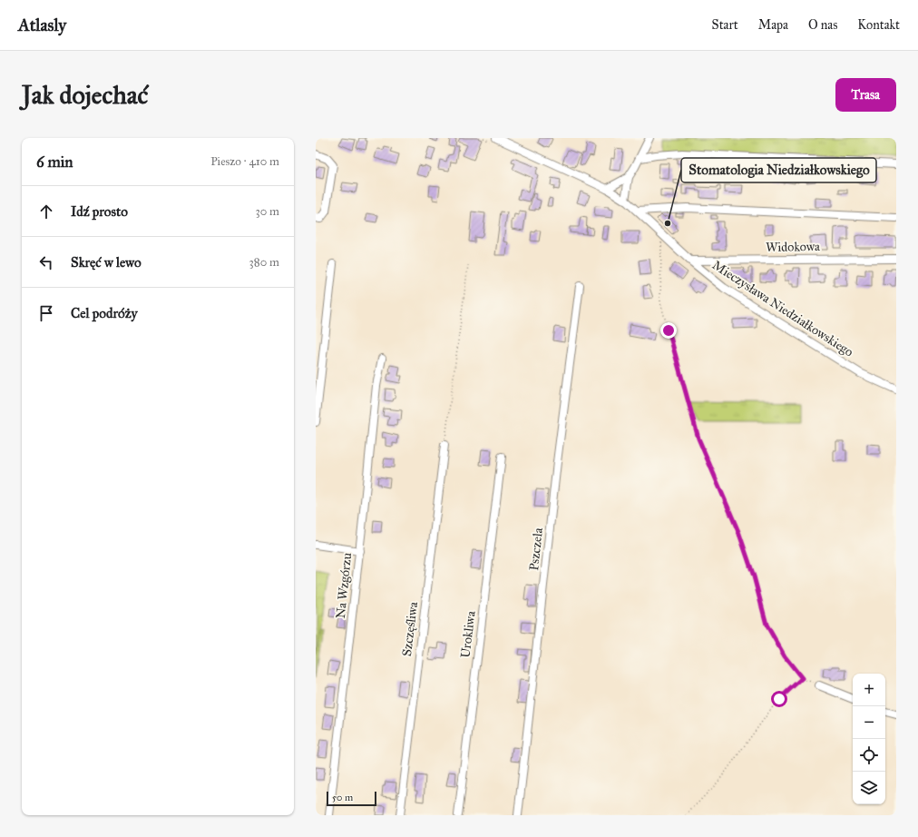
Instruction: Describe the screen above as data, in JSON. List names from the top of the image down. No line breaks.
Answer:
{"streets":{"street":["Widokowa","Mieczysława Niedziałkowskiego","Pszczela","Na Wzgórzu","Szczęśliwa","Urokliwa"]},"crossings":[["Widokowa","Mieczysława Niedziałkowskiego"]],"places":["Stomatologia Niedziałkowskiego"],"scale_bar":"50 m","page":{"header":"Atlasly","nav":["Start","Mapa","O nas","Kontakt"],"buttons":"Trasa","title":"Jak dojechać","heading":["6 min","Pieszo · 410 m"],"list":[["Idź prosto","30 m"],["Skręć w lewo","380 m"],"Cel podróży"],"map_buttons":["+","−"],"scale":"50 m"}}
